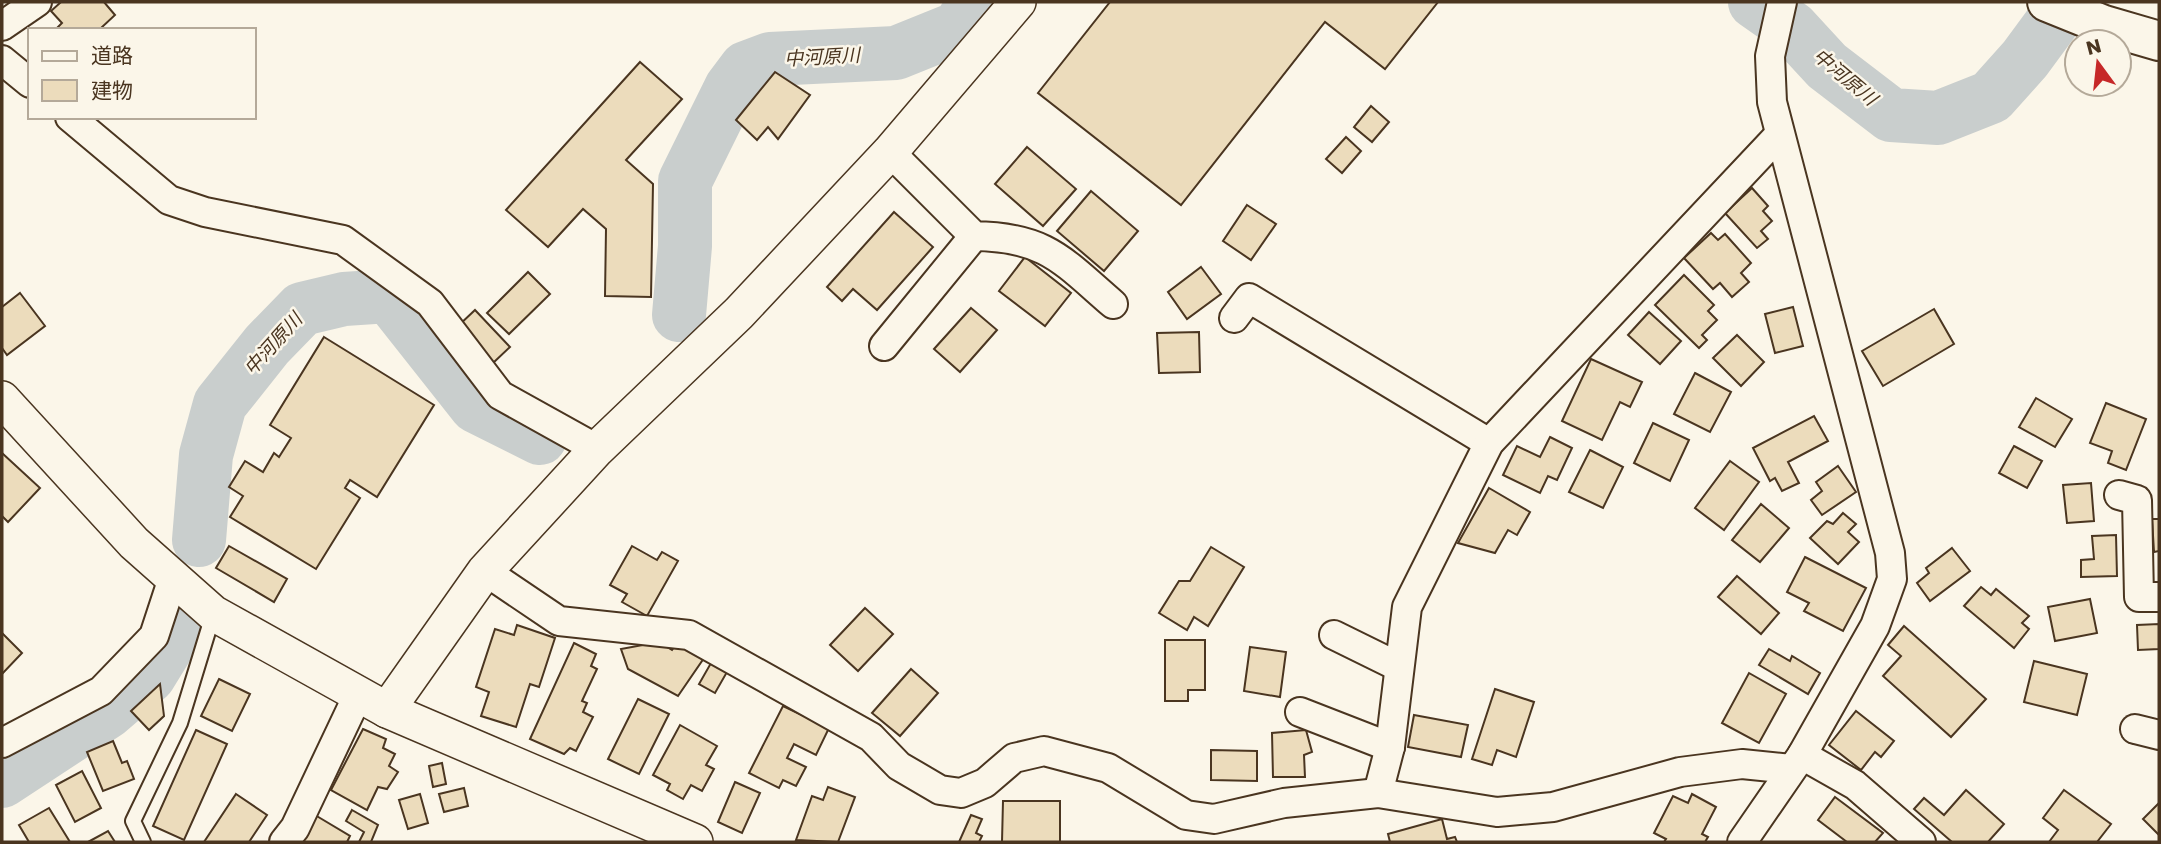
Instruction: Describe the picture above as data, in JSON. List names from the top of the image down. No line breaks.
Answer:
{"water":["中河原川"],"legend":["道路","建物"],"north":"top"}
